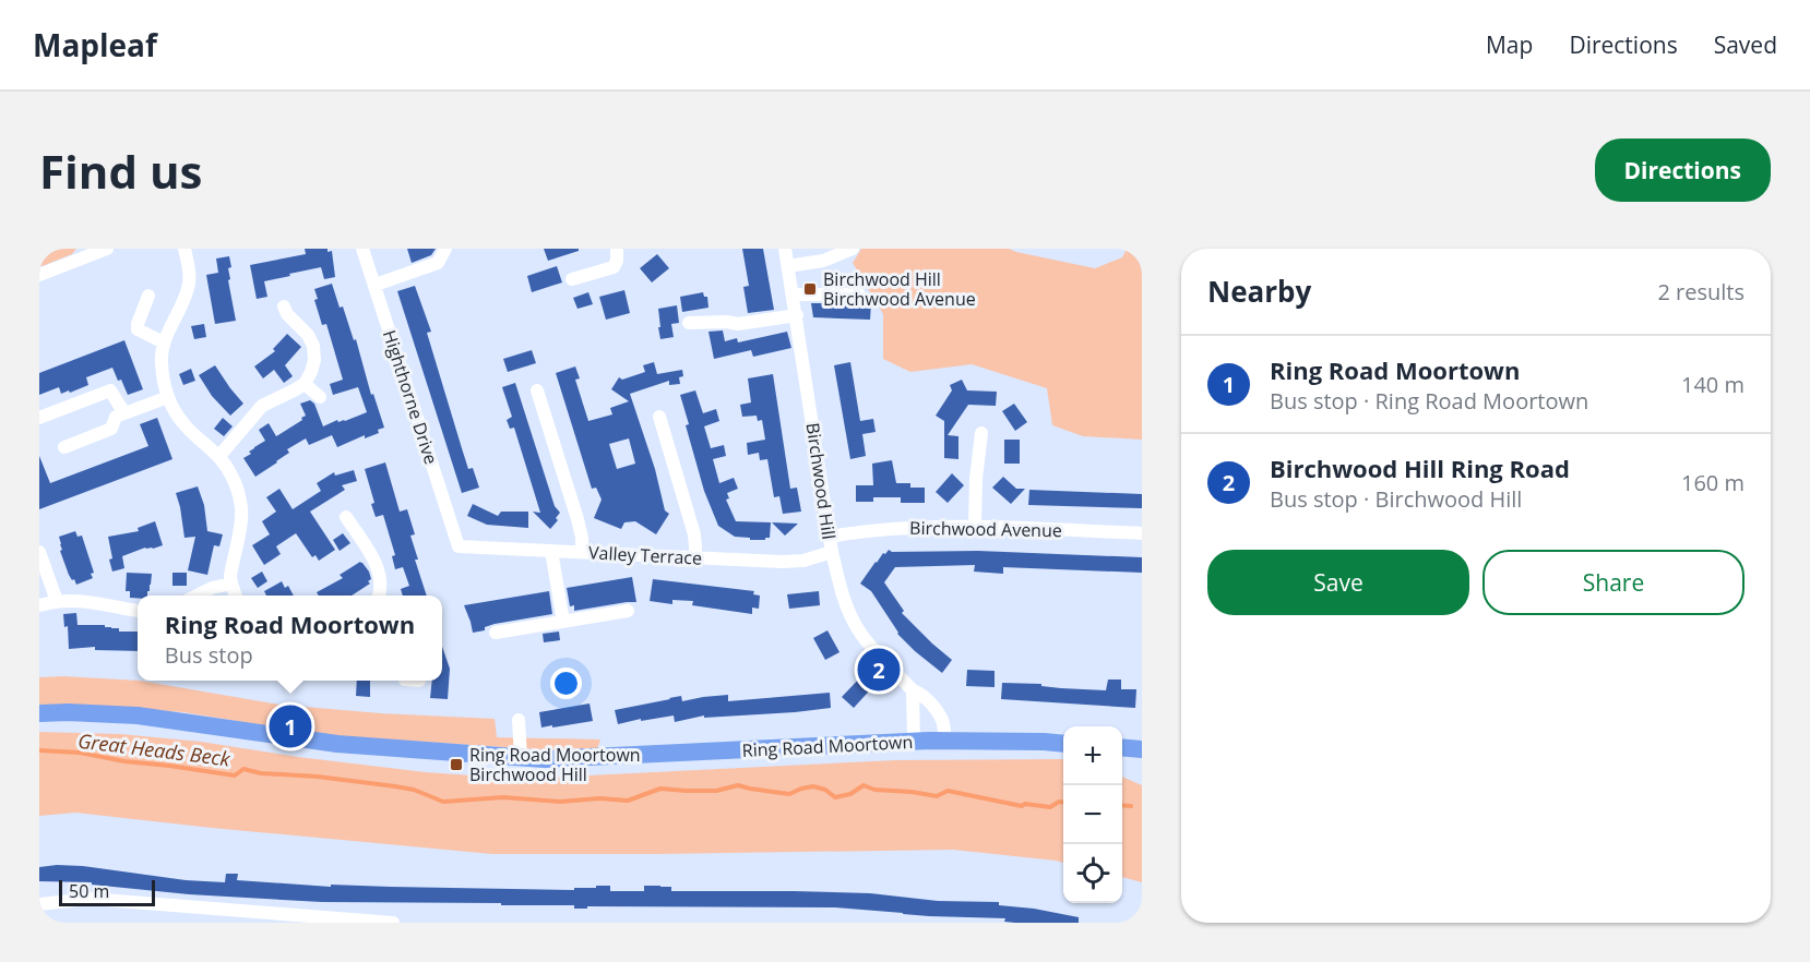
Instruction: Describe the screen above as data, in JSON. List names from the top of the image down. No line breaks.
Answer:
{"streets":{"highway":["Ring Road Moortown"],"street":["Highthorne Drive","Birchwood Hill","Birchwood Avenue","Valley Terrace"]},"crossings":[["Highthorne Drive","Valley Terrace"],["Birchwood Hill","Birchwood Avenue"],["Birchwood Hill","Valley Terrace"],["Birchwood Hill","Ring Road Moortown"]],"water":["Great Heads Beck"],"places":{"transit":["Birchwood Hill Birchwood Avenue","Ring Road Moortown Birchwood Hill"]},"scale_bar":"50 m","page":{"header":"Mapleaf","nav":["Map","Directions","Saved"],"buttons":["Directions",["Save","Share"]],"title":"Find us","heading":["Nearby","2 results"],"list":[{"mark":"1","name":"Ring Road Moortown","note":"Bus stop · Ring Road Moortown","value":"140 m"},{"mark":"2","name":"Birchwood Hill Ring Road","note":"Bus stop · Birchwood Hill","value":"160 m"}],"popup":["Ring Road Moortown","Bus stop"],"pins":["2","1"],"map_buttons":["+","−"],"scale":"50 m"}}
